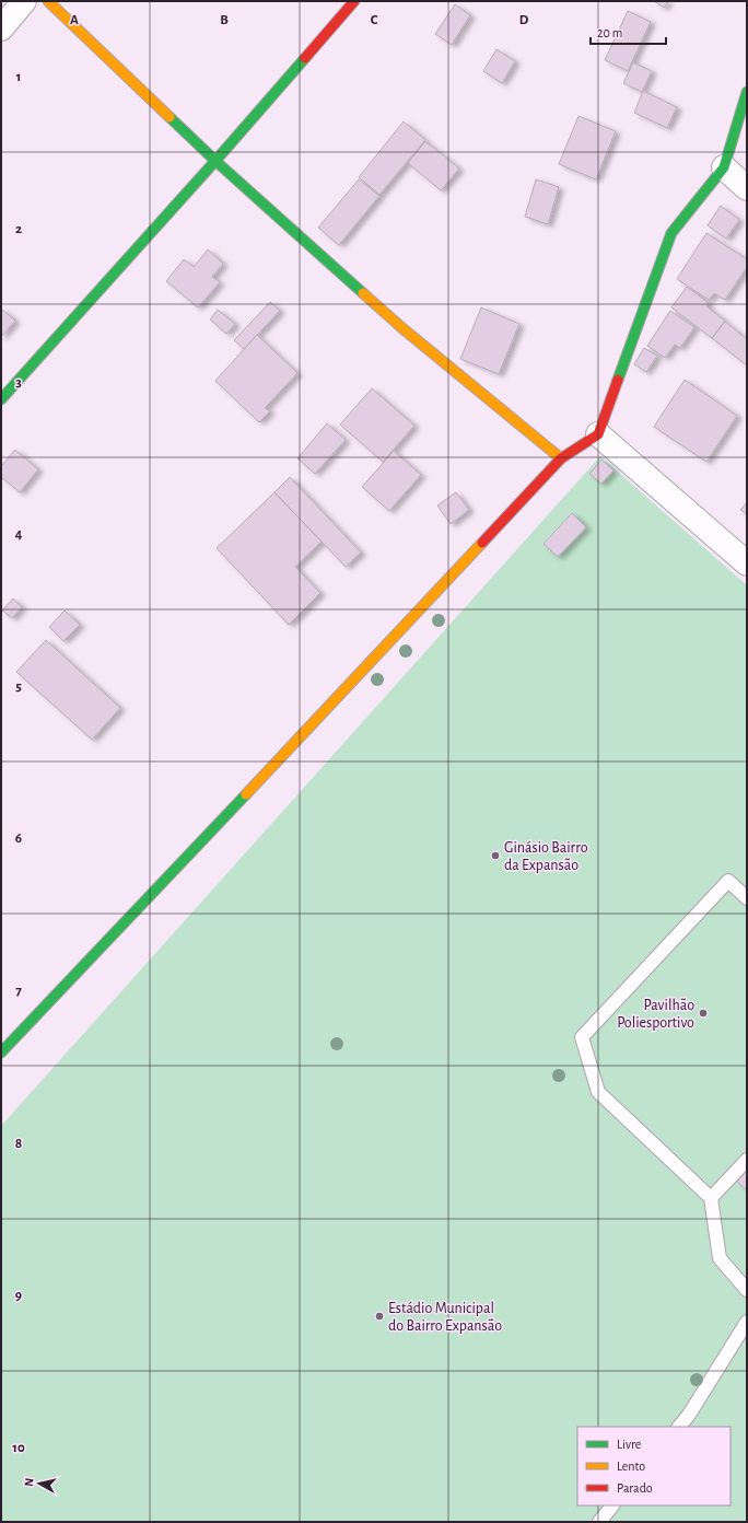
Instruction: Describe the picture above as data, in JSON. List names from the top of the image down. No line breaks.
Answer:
{"places":["Ginásio Bairro da Expansão","Pavilhão Poliesportivo","Estádio Municipal do Bairro Expansão"],"legend":["Livre","Lento","Parado"],"scale_bar":"20 m","north":"left","grid":{"columns":["A","B","C","D"],"rows":["1","2","3","4","5","6","7","8","9","10"]}}
